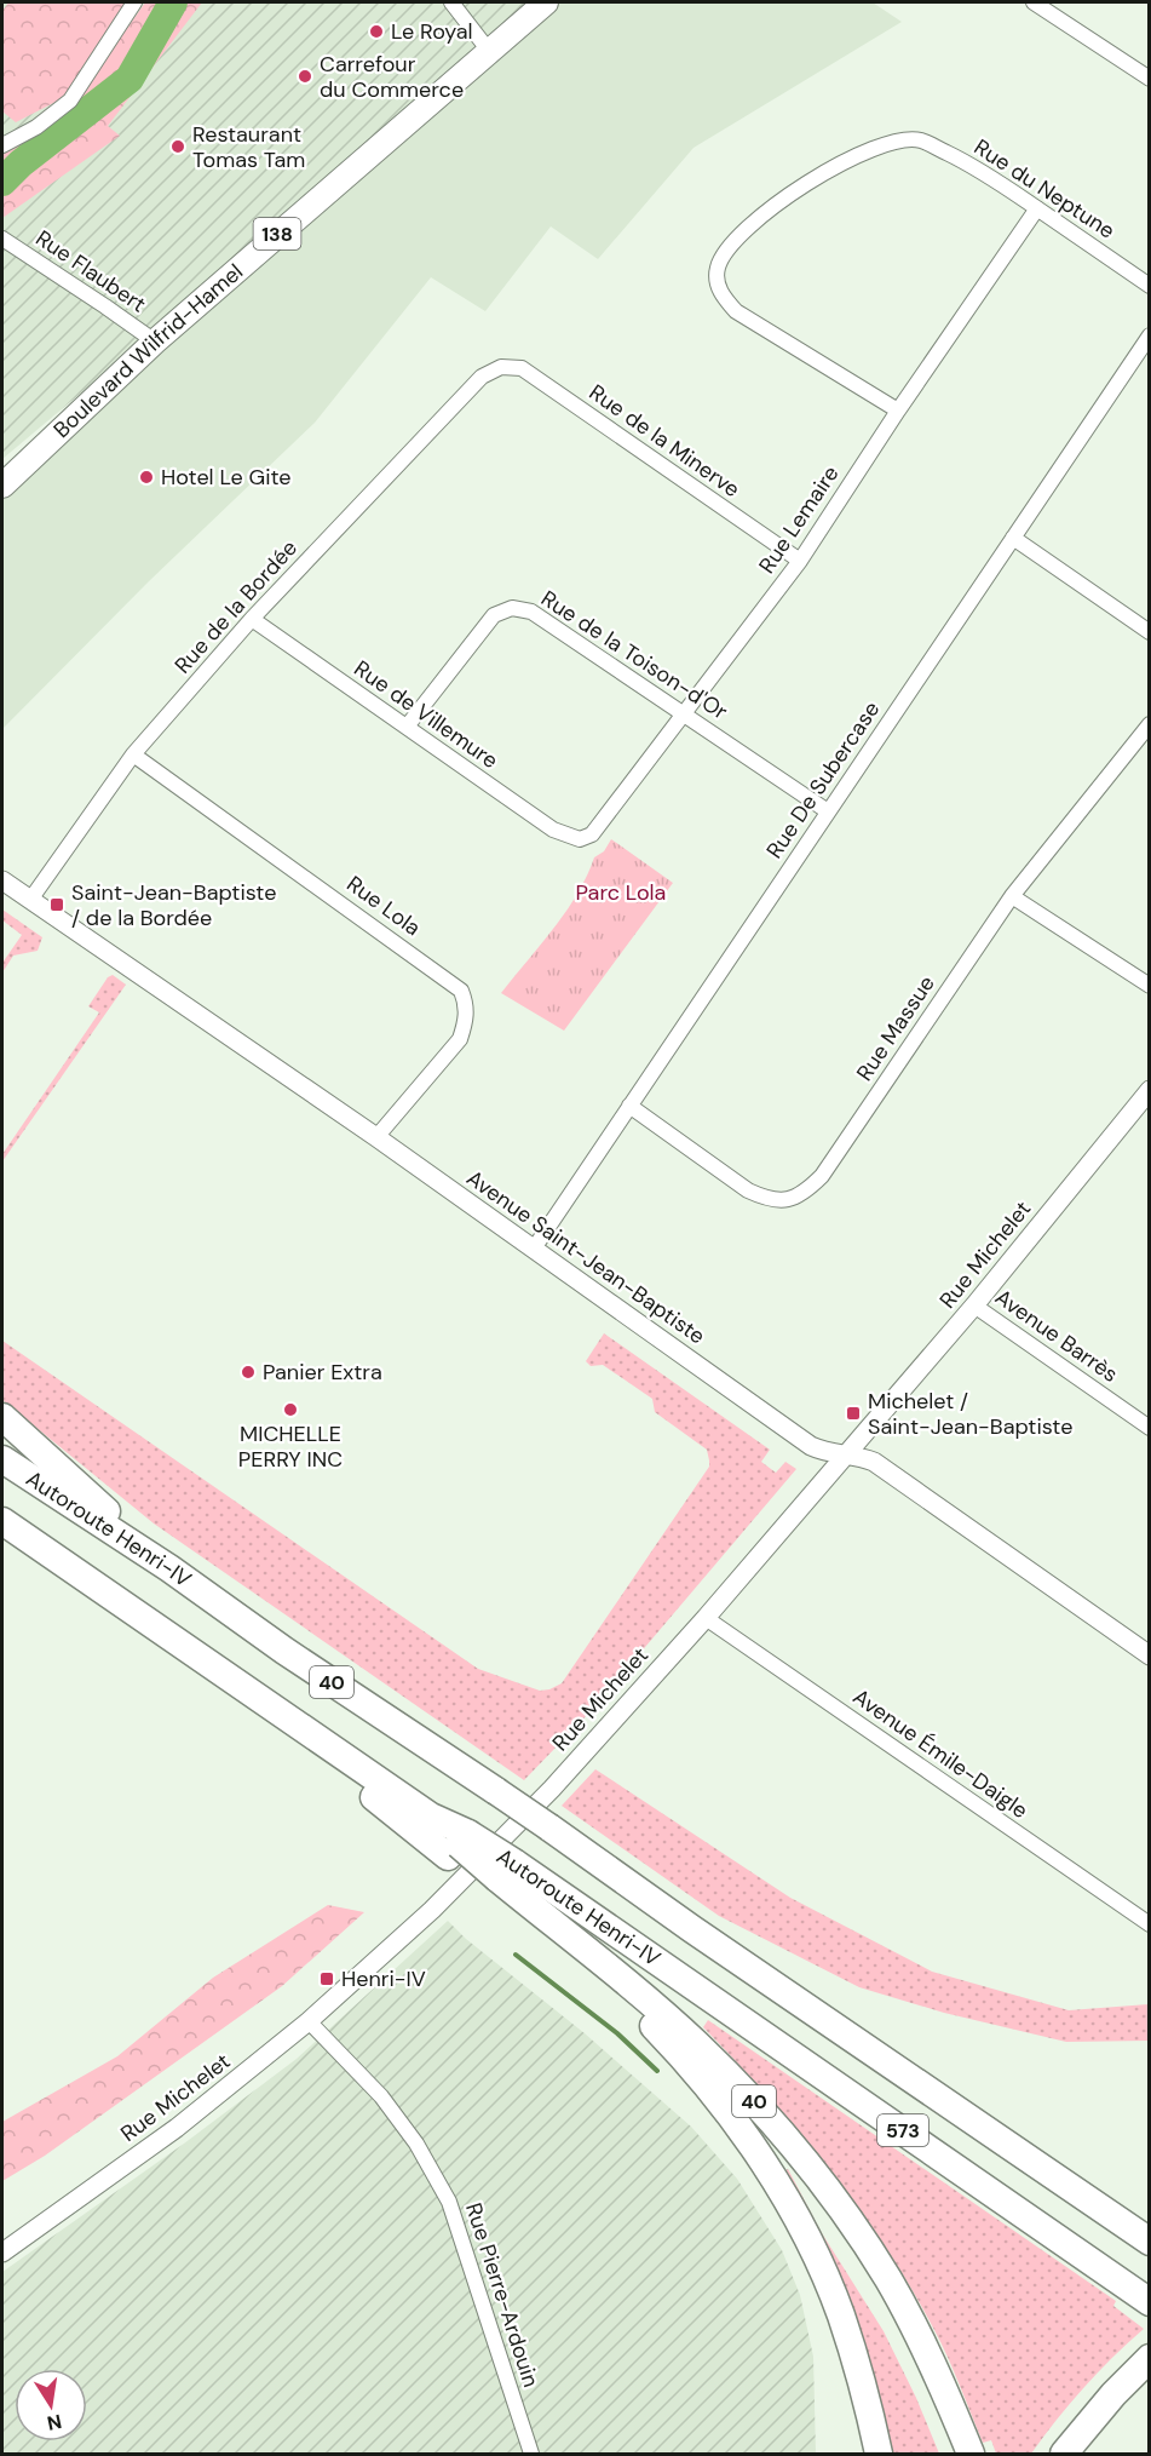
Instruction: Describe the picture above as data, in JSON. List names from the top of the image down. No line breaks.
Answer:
{"streets":{"highway":["Autoroute Henri-IV","40","573"],"main road":["138","Boulevard Wilfrid-Hamel"],"street":["Rue du Neptune","Rue Flaubert","Rue de la Minerve","Rue Lemaire","Rue de la Bordée","Rue de la Toison-d'Or","Rue de Villemure","Rue De Subercase","Rue Lola","Rue Massue","Rue Michelet","Avenue Saint-Jean-Baptiste","Avenue Barrès","Avenue Émile-Daigle","Rue Pierre-Ardouin"]},"crossings":[["Rue du Neptune","Rue Lemaire"],["Rue Flaubert","Boulevard Wilfrid-Hamel"],["Rue de la Minerve","Rue Lemaire"],["Rue de la Minerve","Rue de la Bordée"],["Rue Lemaire","Rue de la Toison-d'Or"],["Rue Lemaire","Rue de Villemure"],["Rue de la Bordée","Rue de Villemure"],["Rue de la Bordée","Rue Lola"],["Rue de la Bordée","Avenue Saint-Jean-Baptiste"],["Rue de la Toison-d'Or","Rue de Villemure"],["Rue de la Toison-d'Or","Rue De Subercase"],["Rue De Subercase","Rue Massue"],["Rue De Subercase","Avenue Saint-Jean-Baptiste"],["Rue Lola","Avenue Saint-Jean-Baptiste"],["Rue Michelet","Avenue Saint-Jean-Baptiste"],["Rue Michelet","Avenue Barrès"],["Rue Michelet","Avenue Émile-Daigle"],["Rue Michelet","Rue Pierre-Ardouin"],["Autoroute Henri-IV","40"]],"parks":["Parc Lola"],"places":{"other":["Le Royal","Carrefour du Commerce","Restaurant Tomas Tam","Hotel Le Gite","Panier Extra","MICHELLE PERRY INC"],"transit":["Saint-Jean-Baptiste / de la Bordée","Michelet / Saint-Jean-Baptiste","Henri-IV"]},"north":"bottom"}
